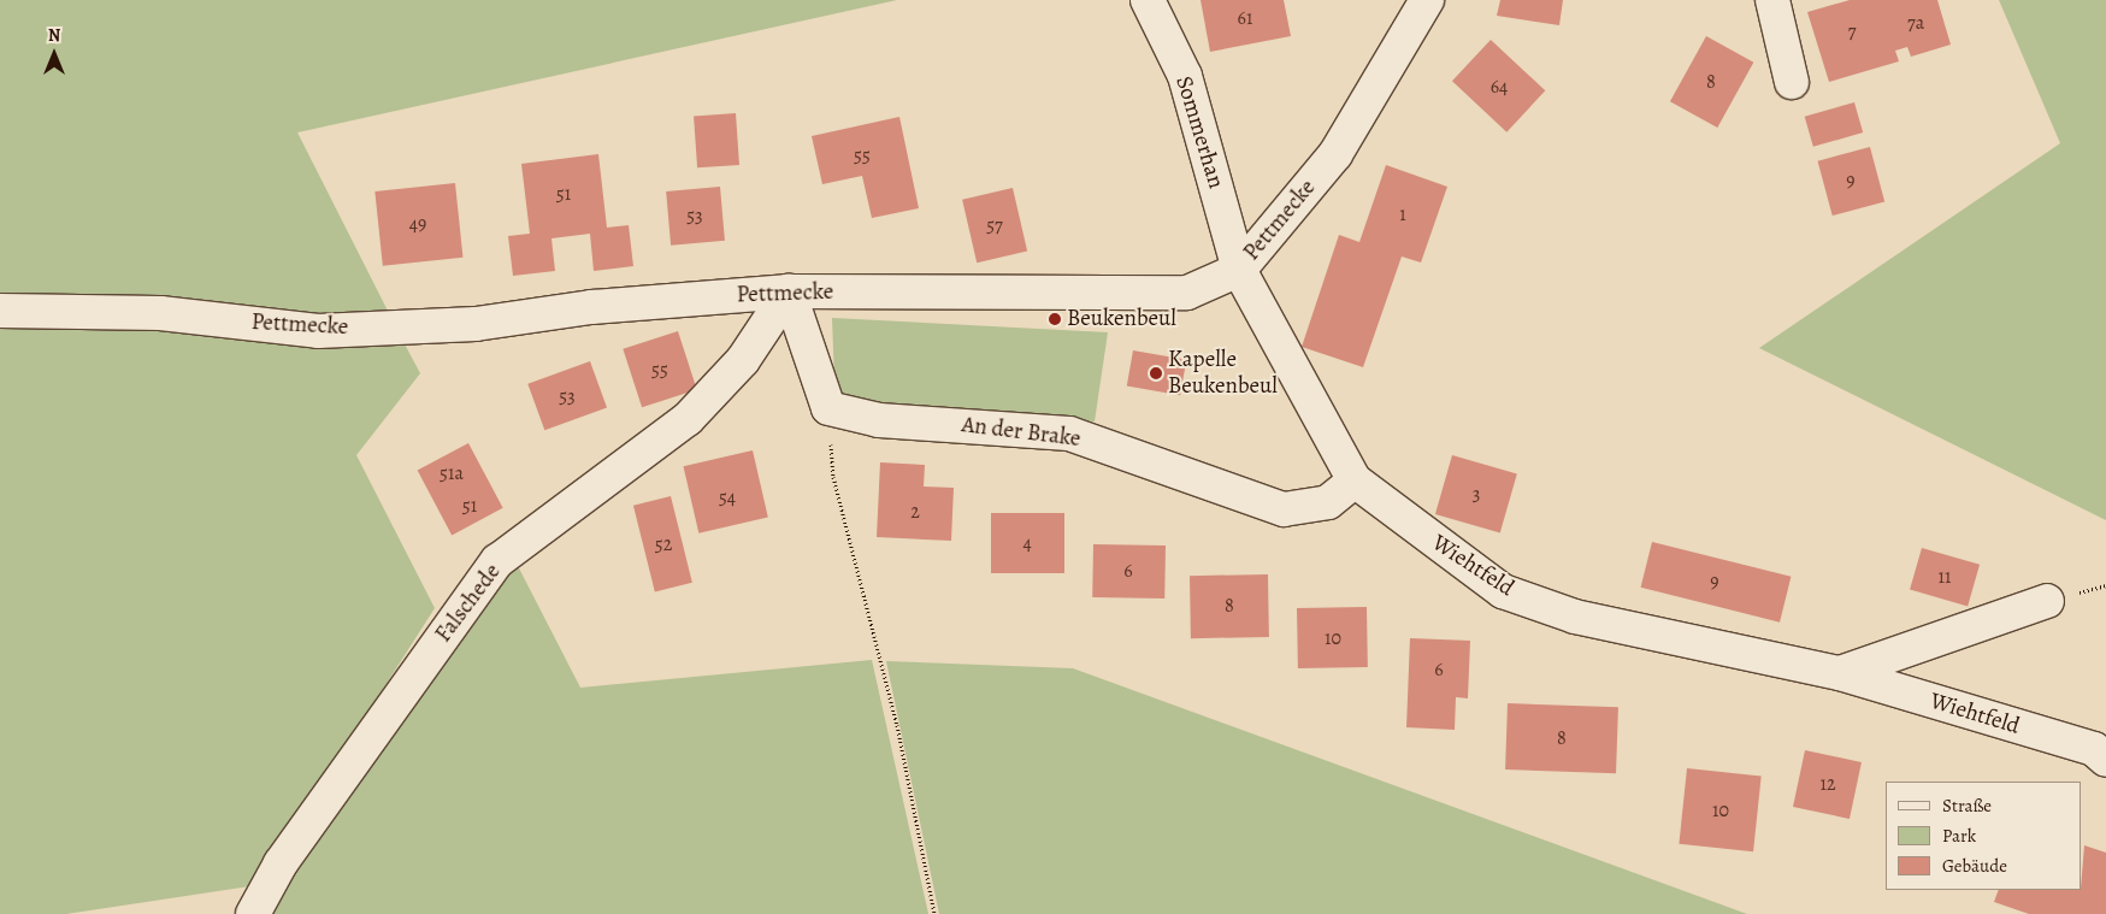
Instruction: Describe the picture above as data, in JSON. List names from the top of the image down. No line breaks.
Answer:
{"streets":{"street":["Sommerhan","Pettmecke","An der Brake","Wiehtfeld","Falschede"]},"crossings":[["Sommerhan","Pettmecke"],["Sommerhan","Wiehtfeld"],["Pettmecke","Wiehtfeld"],["Pettmecke","Falschede"],["An der Brake","Wiehtfeld"]],"places":["Beukenbeul","Kapelle Beukenbeul"],"house_numbers":["61","7a","7","8","64","55","9","51","1","53","49","57","55","53","51a","3","54","51","2","4","52","6","11","9","8","10","6","8","12","10"],"legend":["Straße","Park","Gebäude"],"north":"top"}
